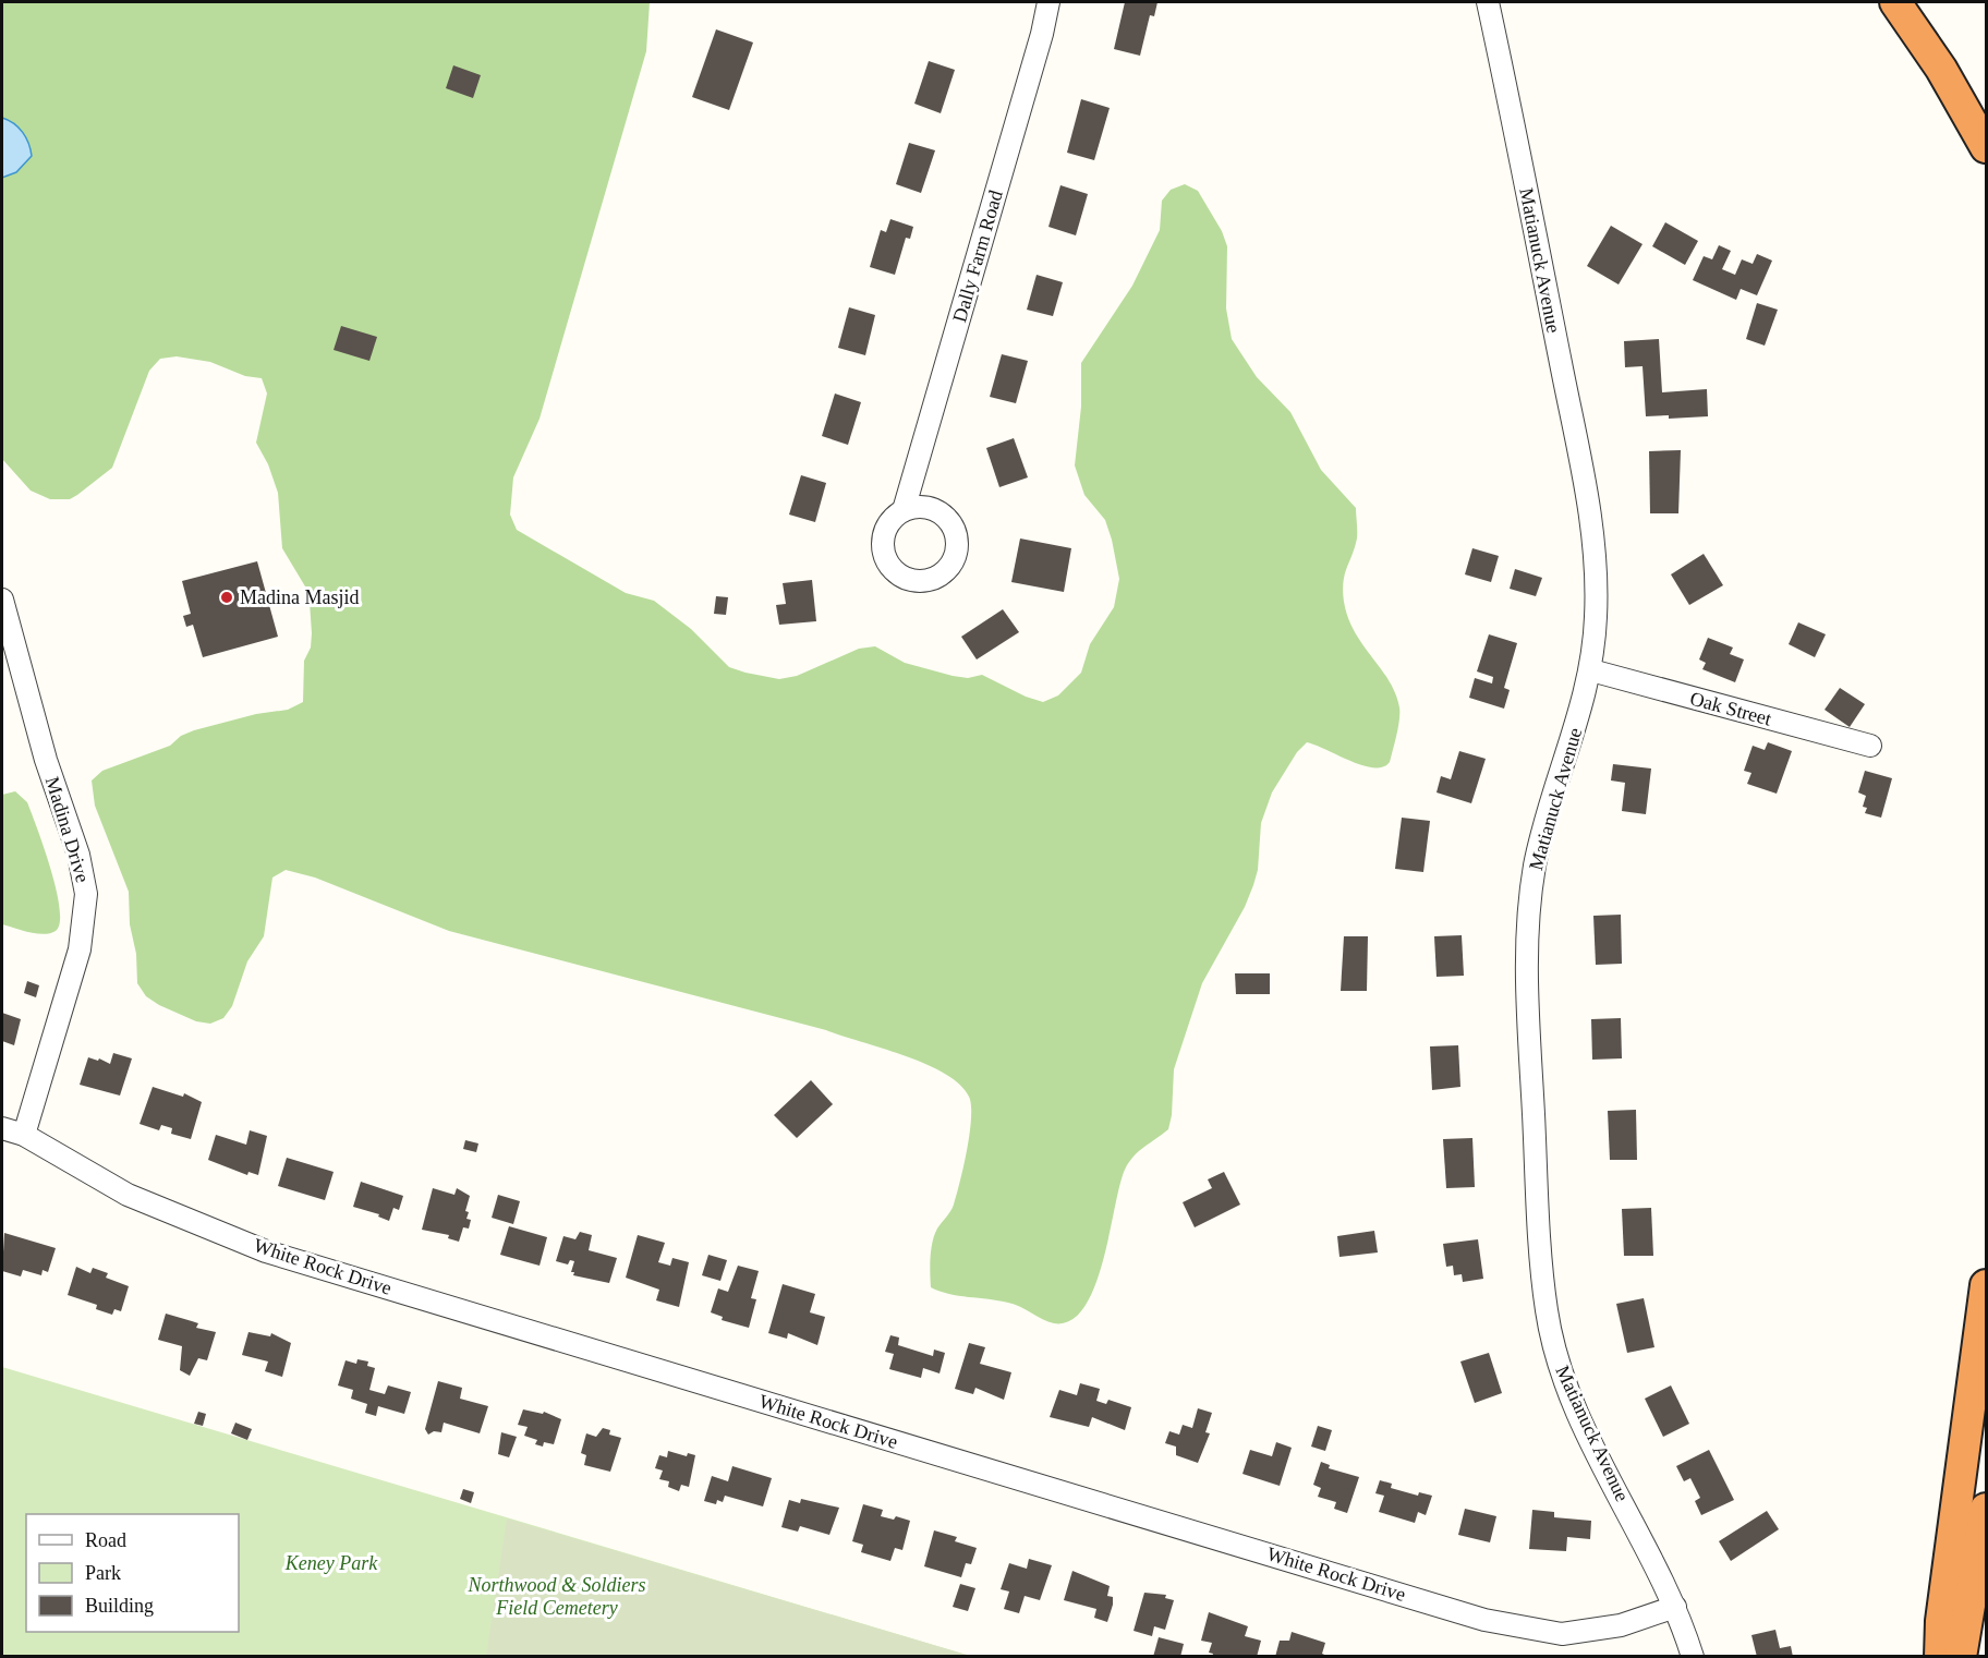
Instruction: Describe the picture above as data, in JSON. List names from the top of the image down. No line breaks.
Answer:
{"streets":{"street":["Dally Farm Road","Matianuck Avenue","Oak Street","Madina Drive","White Rock Drive"]},"crossings":[["Matianuck Avenue","Oak Street"],["Matianuck Avenue","White Rock Drive"],["Madina Drive","White Rock Drive"]],"parks":["Keney Park","Northwood & Soldiers Field Cemetery"],"places":["Madina Masjid"],"legend":["Road","Park","Building"]}
